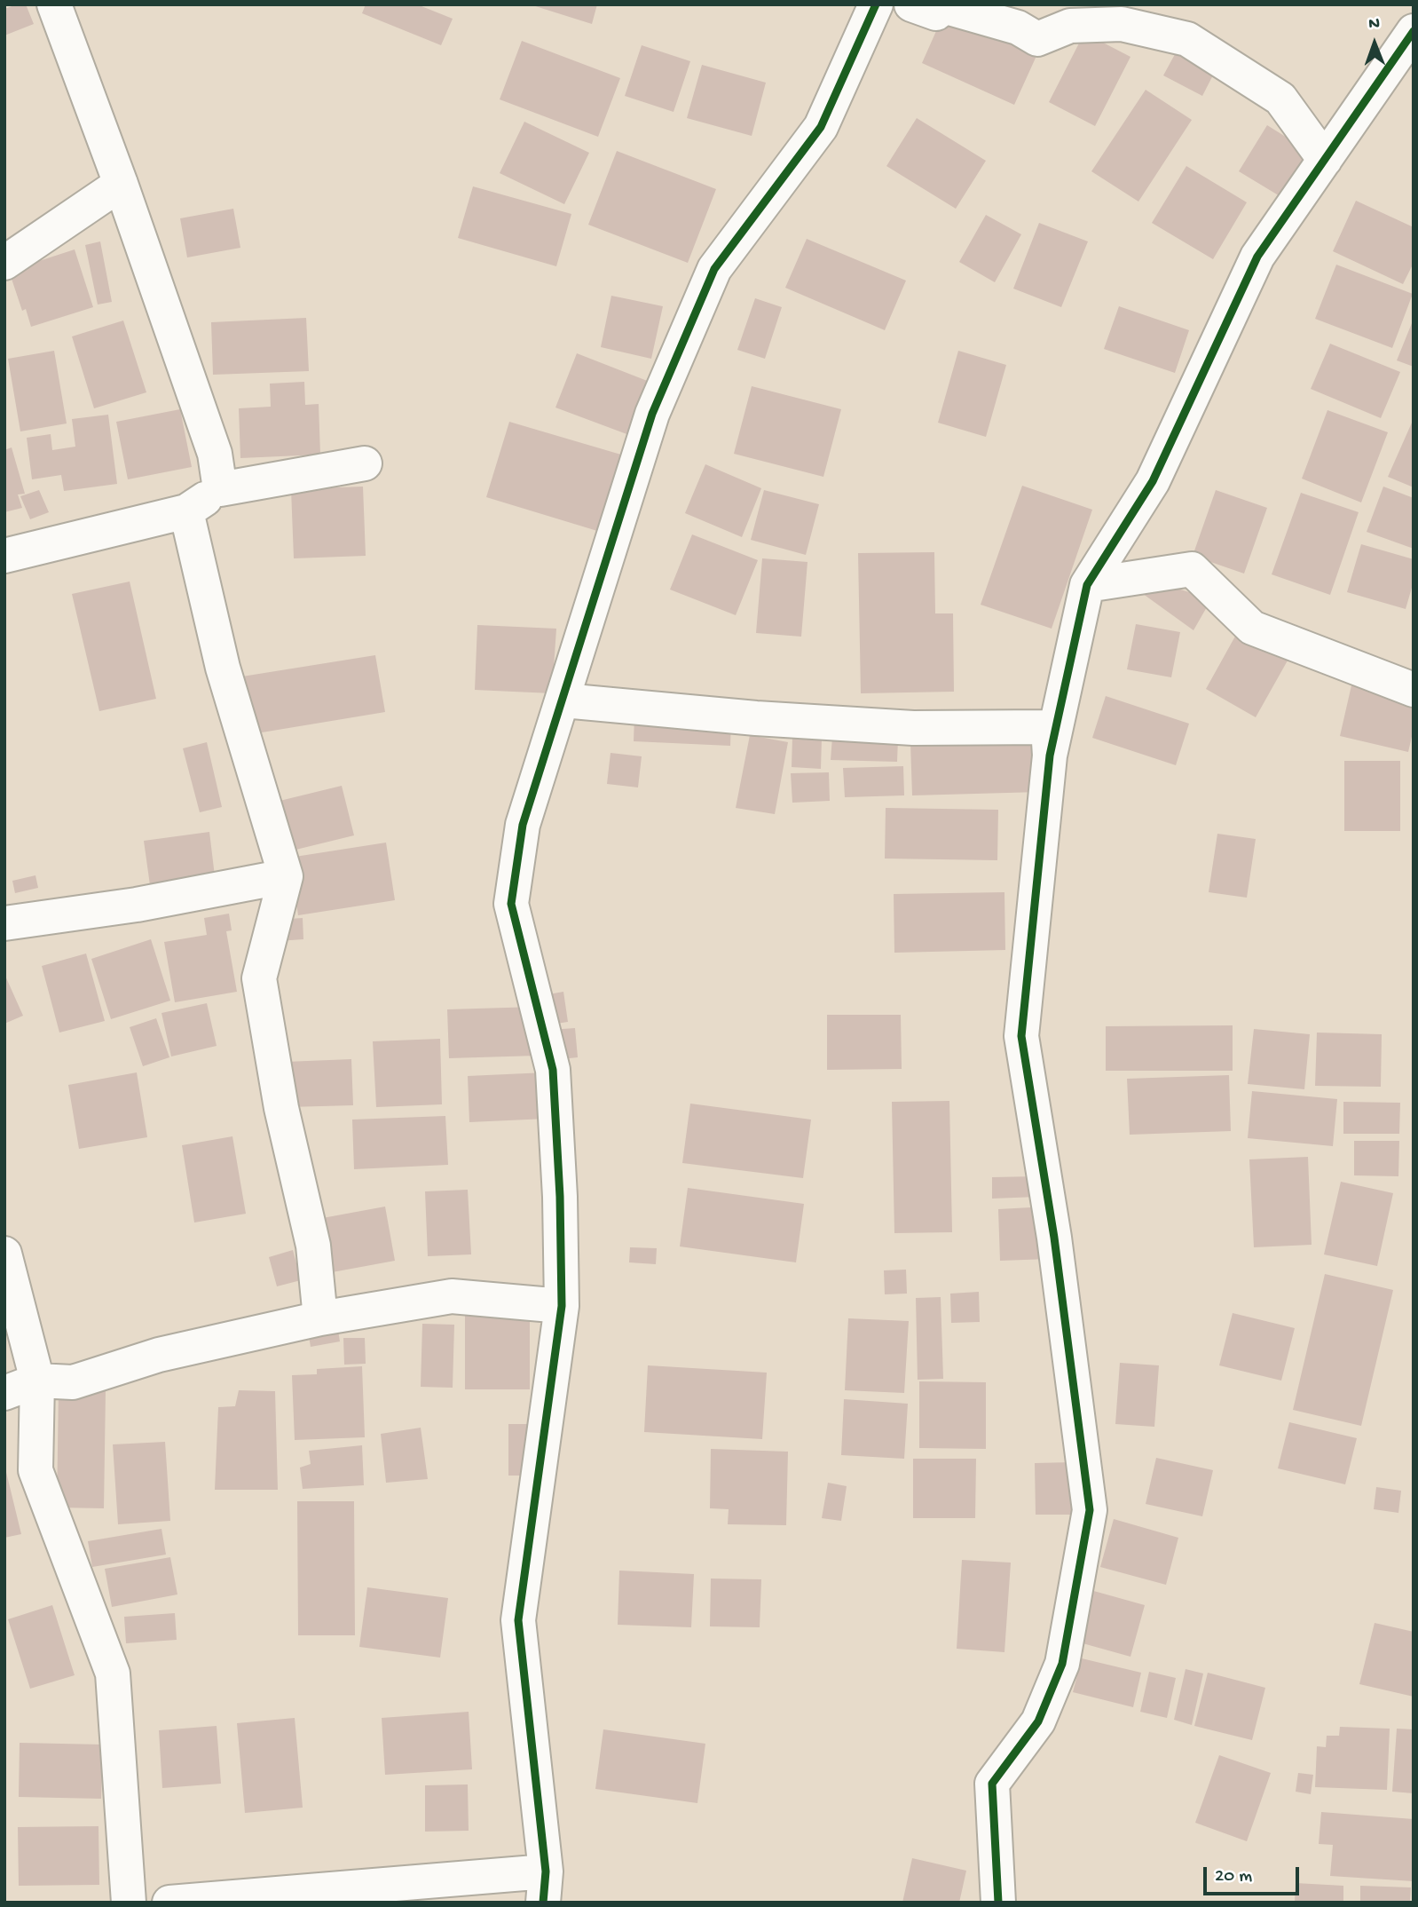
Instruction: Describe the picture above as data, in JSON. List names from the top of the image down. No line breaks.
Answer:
{"scale_bar":"20 m","north":"top"}
